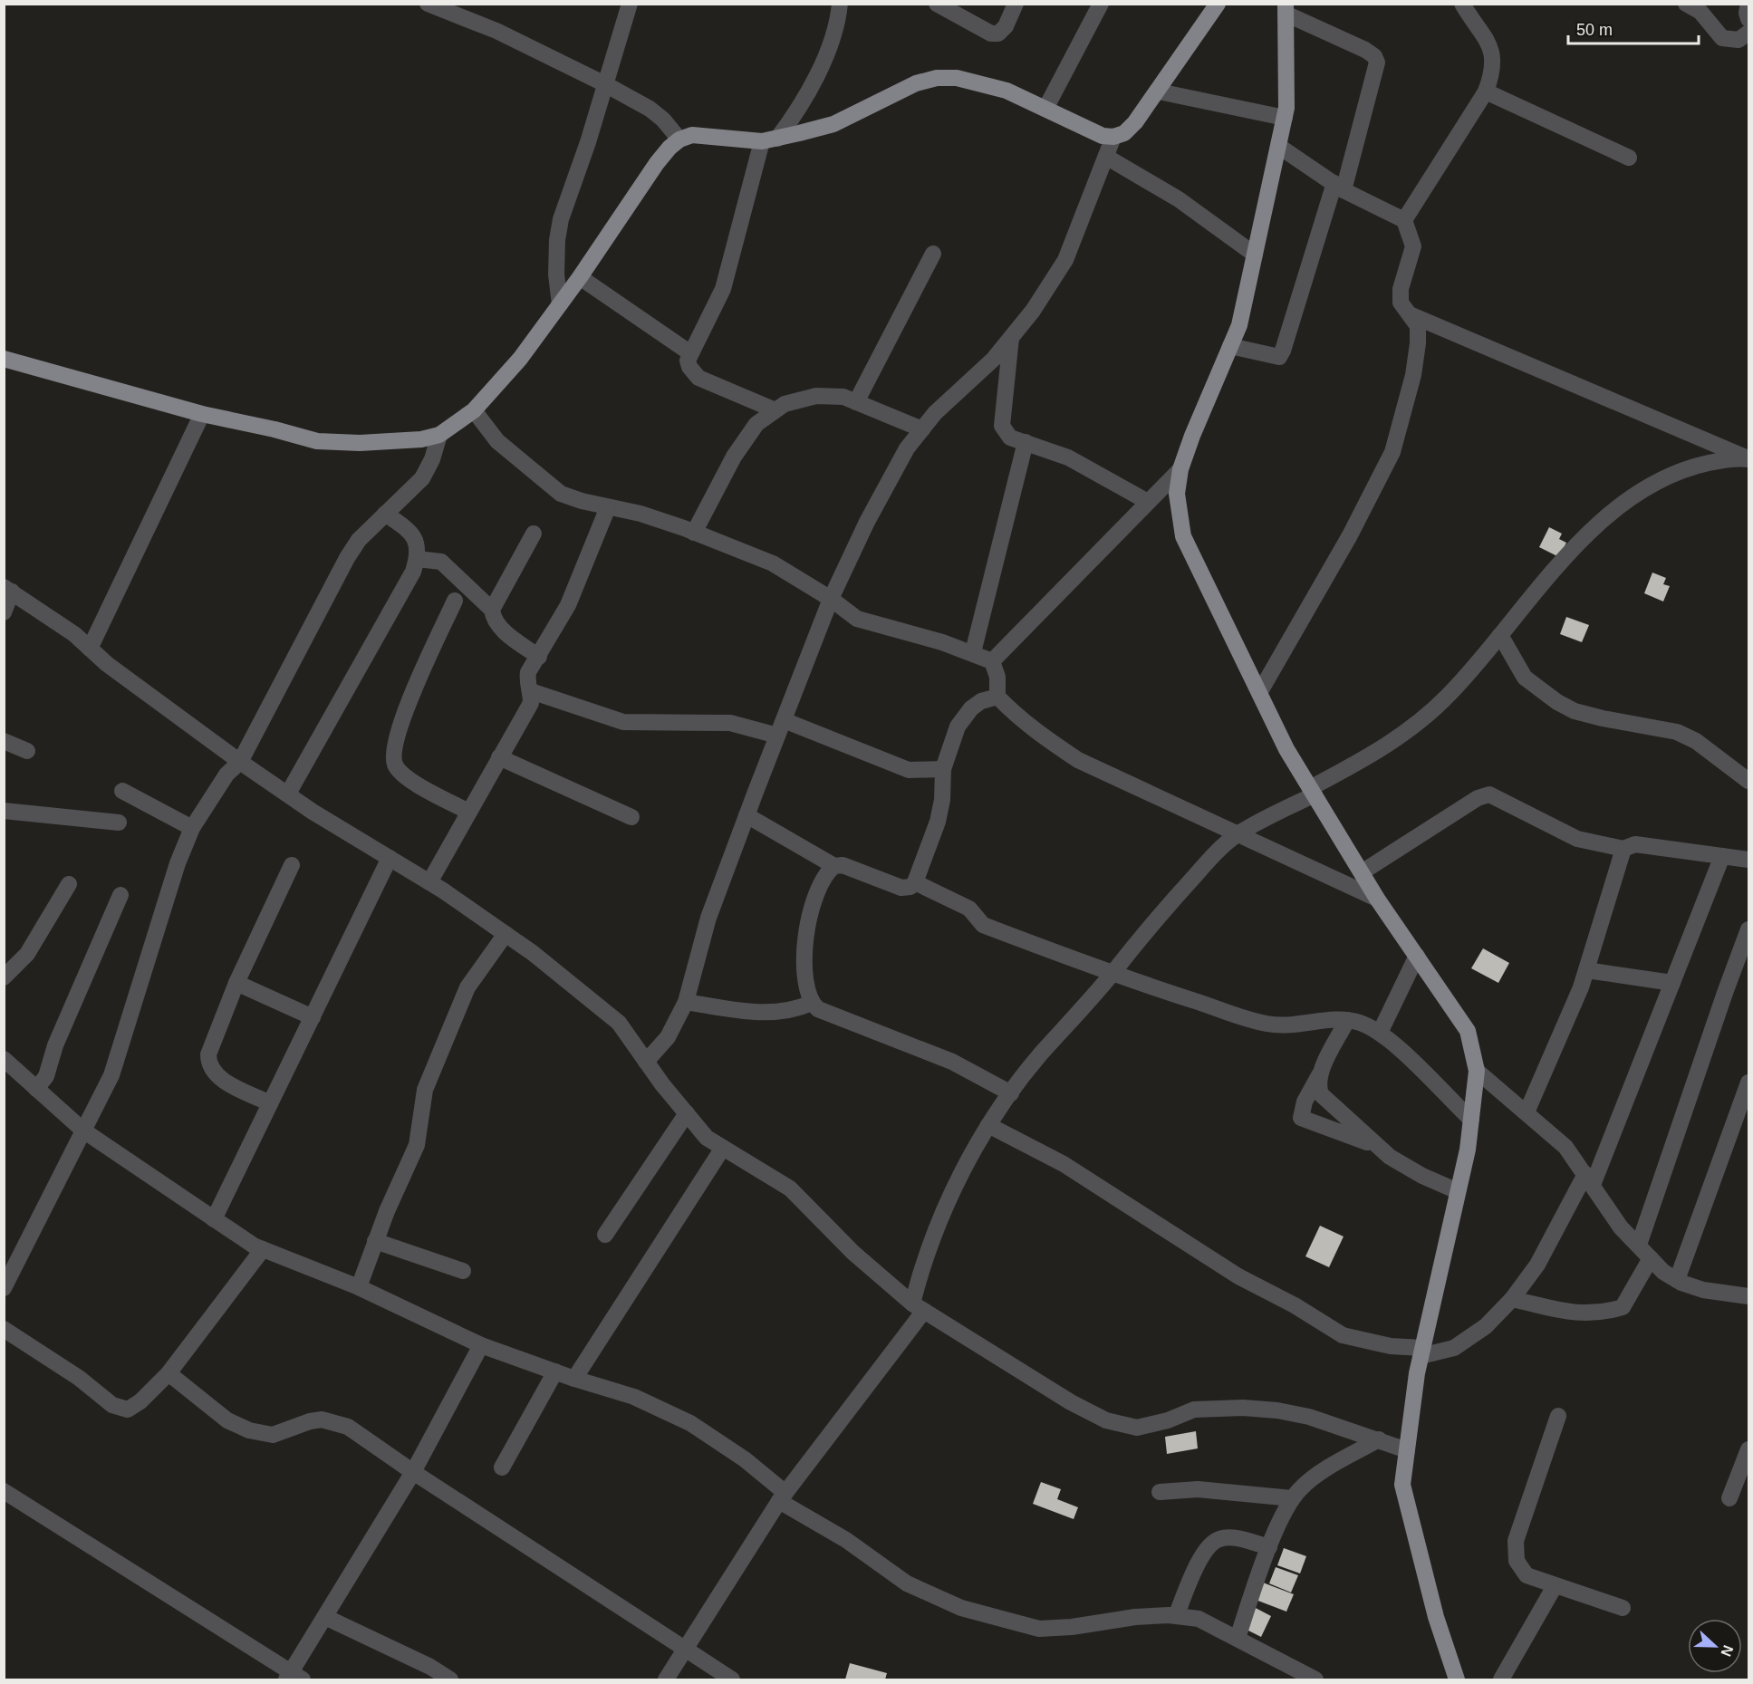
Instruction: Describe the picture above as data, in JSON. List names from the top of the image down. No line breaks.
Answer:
{"scale_bar":"50 m","north":"right"}
